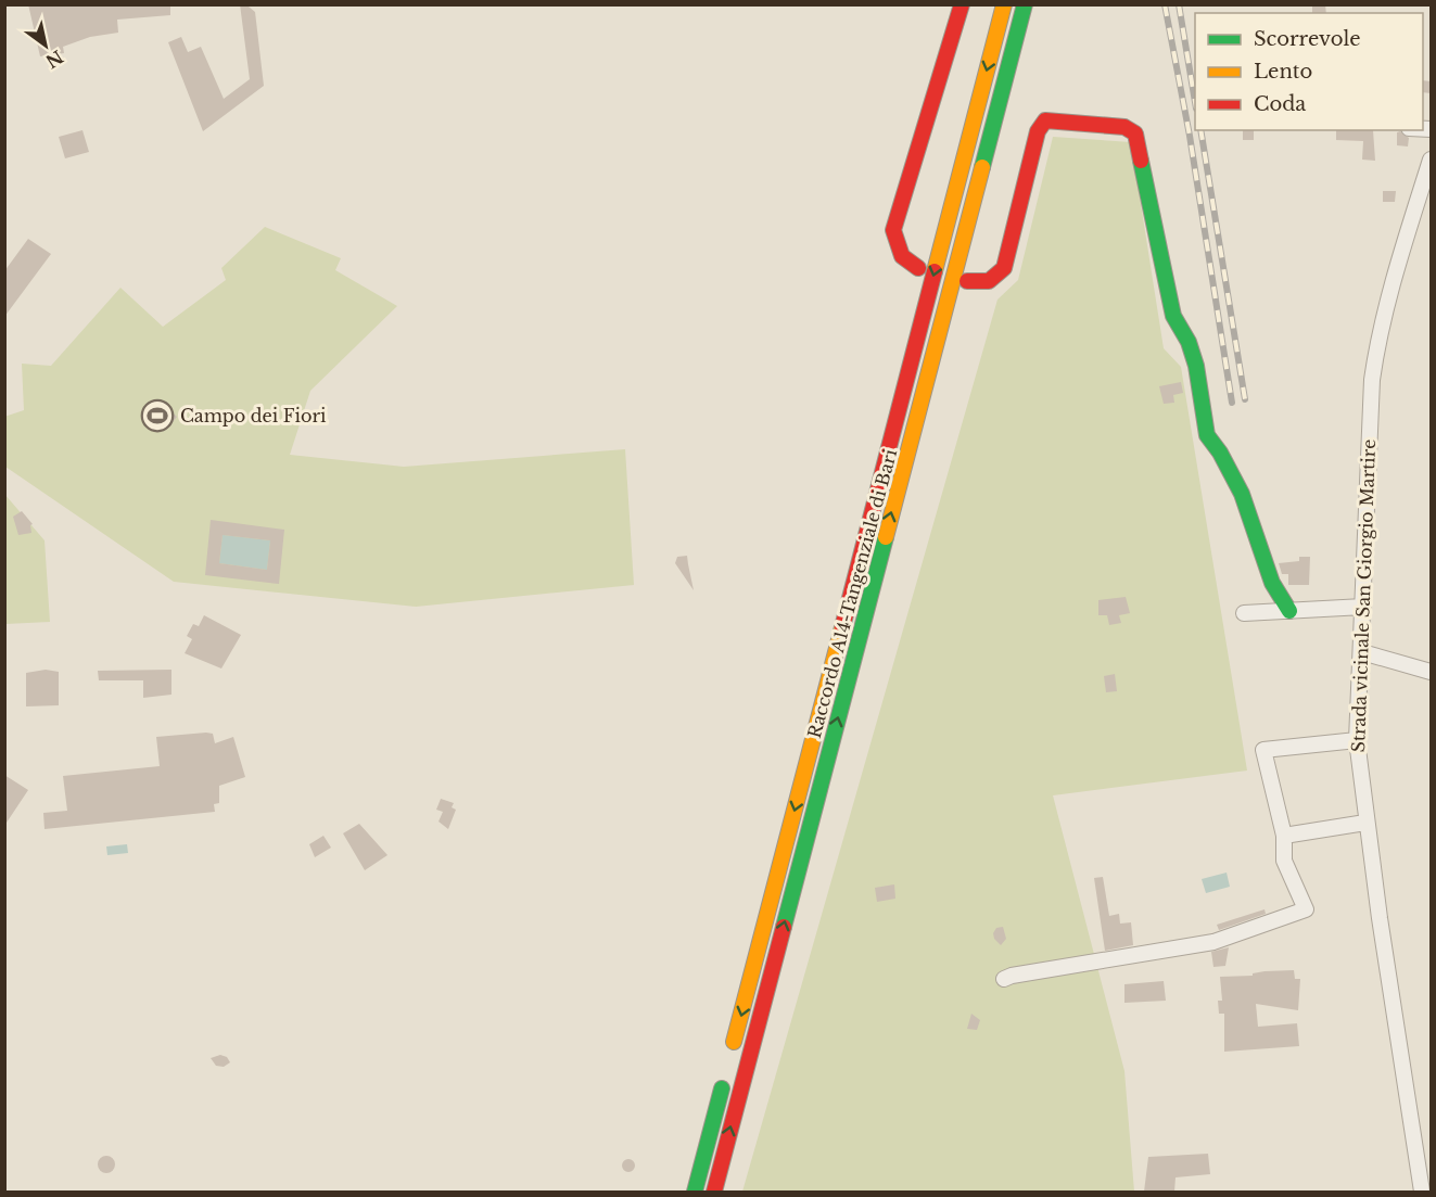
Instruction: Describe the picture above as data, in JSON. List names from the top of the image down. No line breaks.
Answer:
{"streets":{"main road":["Raccordo A14-Tangenziale di Bari"],"street":["Strada vicinale San Giorgio Martire"]},"places":{"sports":["Campo dei Fiori"]},"legend":["Scorrevole","Lento","Coda"],"north":"bottom right"}
